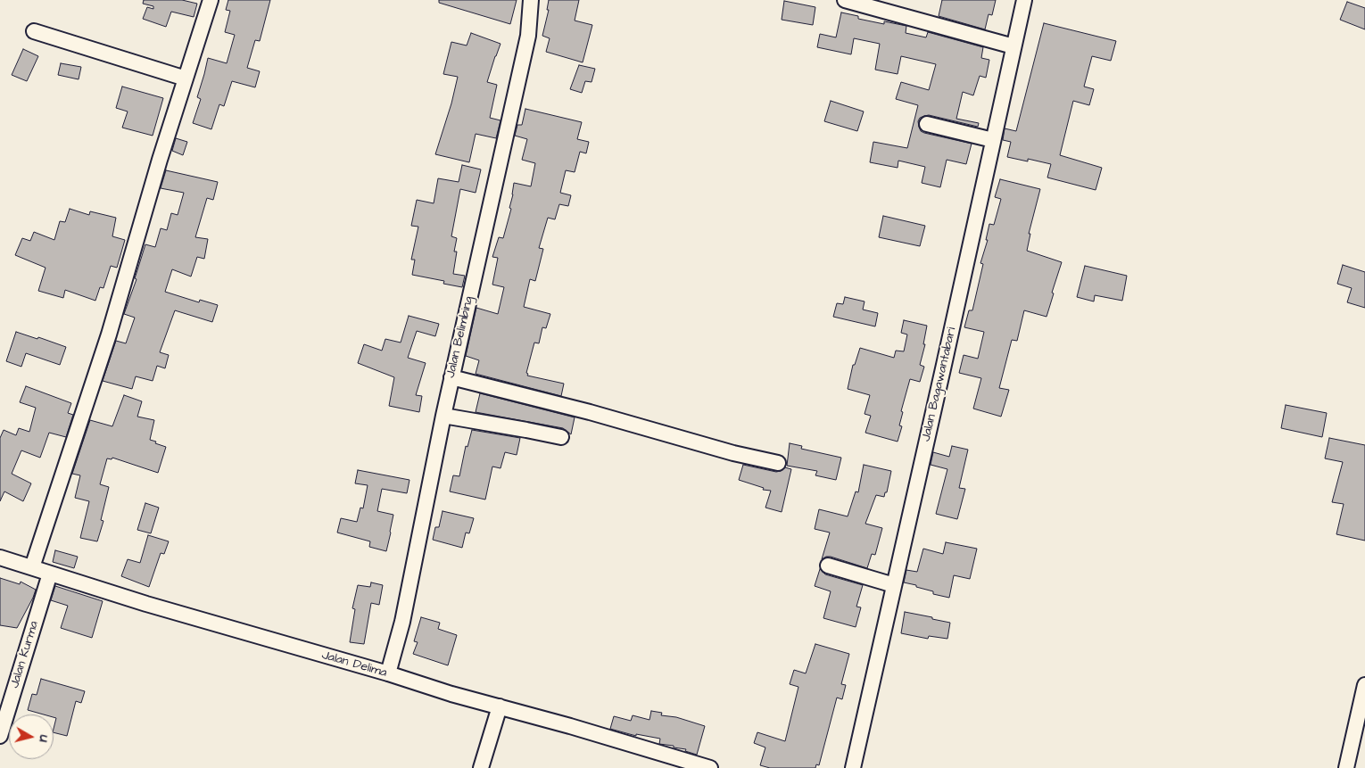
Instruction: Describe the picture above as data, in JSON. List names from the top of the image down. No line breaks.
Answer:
{"streets":{"street":["Jalan Belimbing","Jalan Bagawantabari","Jalan Kurma","Jalan Delima"]},"crossings":[["Jalan Belimbing","Jalan Delima"],["Jalan Kurma","Jalan Delima"]],"north":"right"}
